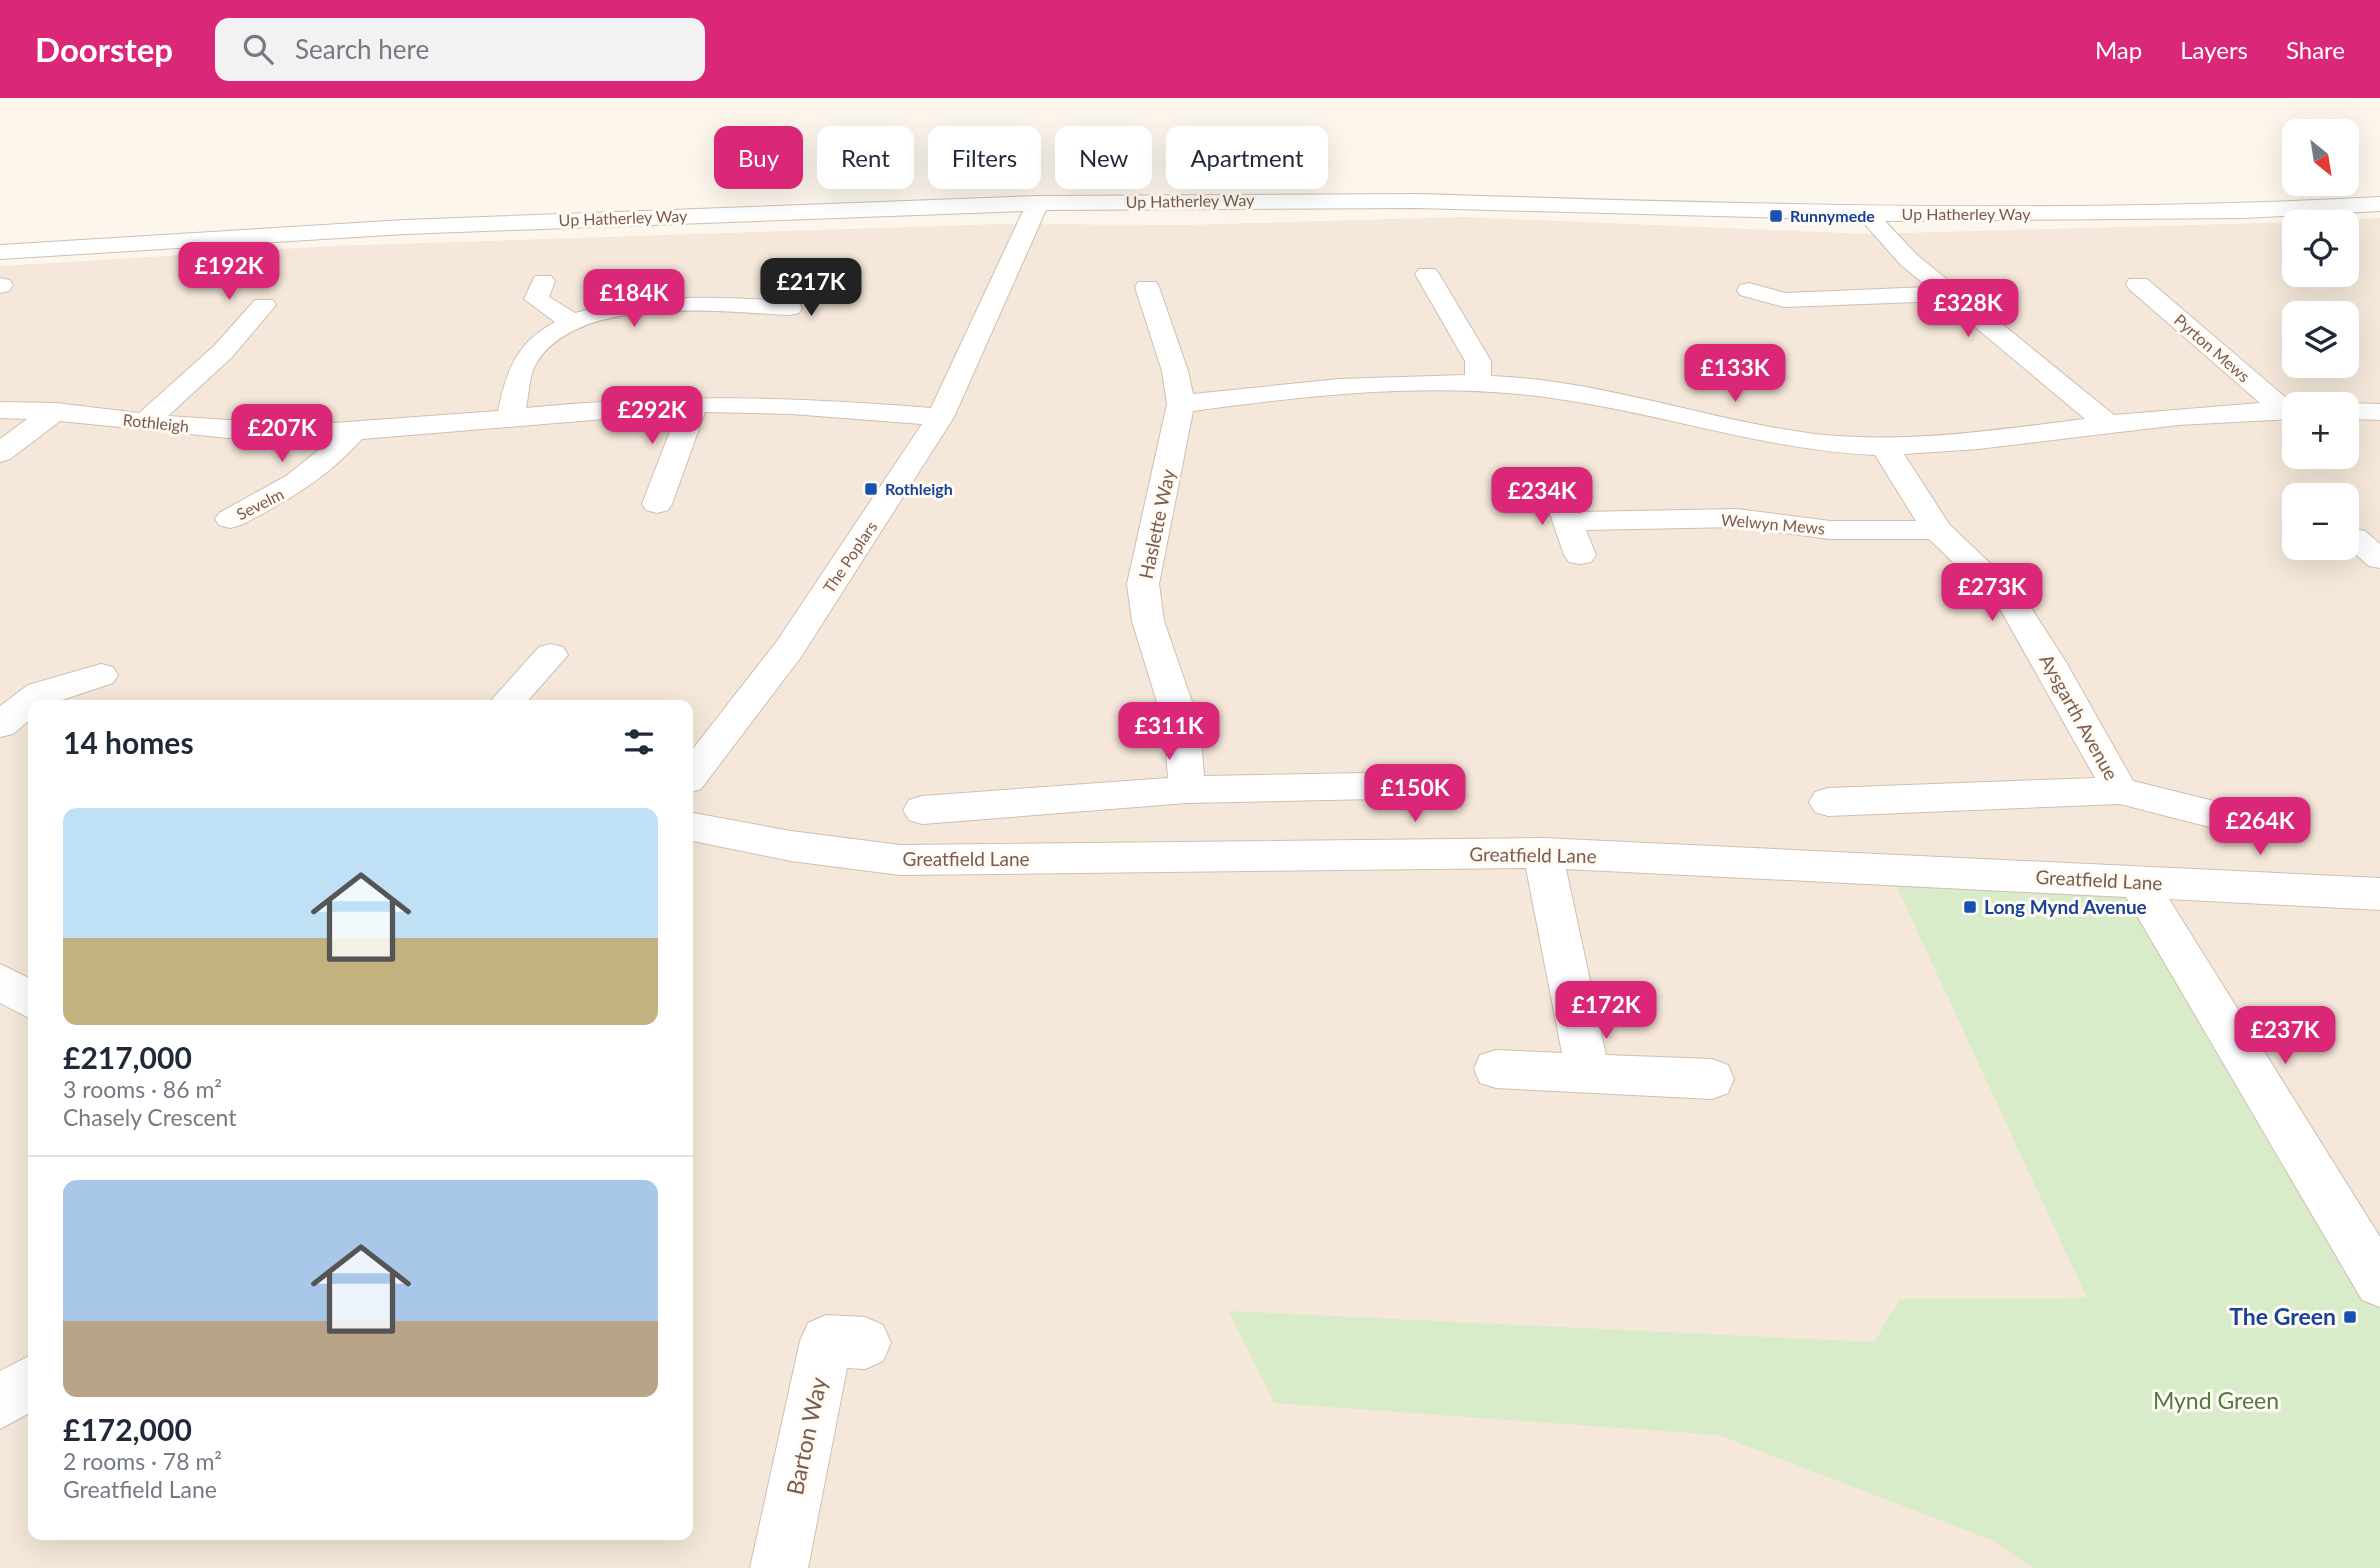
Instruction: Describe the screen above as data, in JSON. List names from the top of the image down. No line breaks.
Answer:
{"streets":{"street":["Up Hatherley Way","Pyrton Mews","Rothleigh","Sevelm","Haslette Way","Welwyn Mews","The Poplars","Aysgarth Avenue","Greatfield Lane","Barton Way"]},"crossings":[["Up Hatherley Way","The Poplars"],["Rothleigh","Sevelm"],["Rothleigh","The Poplars"],["Welwyn Mews","Aysgarth Avenue"]],"parks":["Mynd Green"],"places":{"transit":["Runnymede","Rothleigh","Long Mynd Avenue","The Green"]},"north":"bottom right","page":{"header":"Doorstep","search":"Search here","nav":["Map","Layers","Share"],"map_buttons":["+","−"],"chip":["Buy","Rent","Filters","New","Apartment"],"price":["£192K","£217K","£184K","£328K","£133K","£292K","£207K","£234K","£273K","£311K","£150K","£264K","£172K","£237K"],"heading":"14 homes","list":[{"name":"£217,000","note":"3 rooms · 86 m² · Chasely Crescent"},{"name":"£172,000","note":"2 rooms · 78 m² · Greatfield Lane"}]}}
